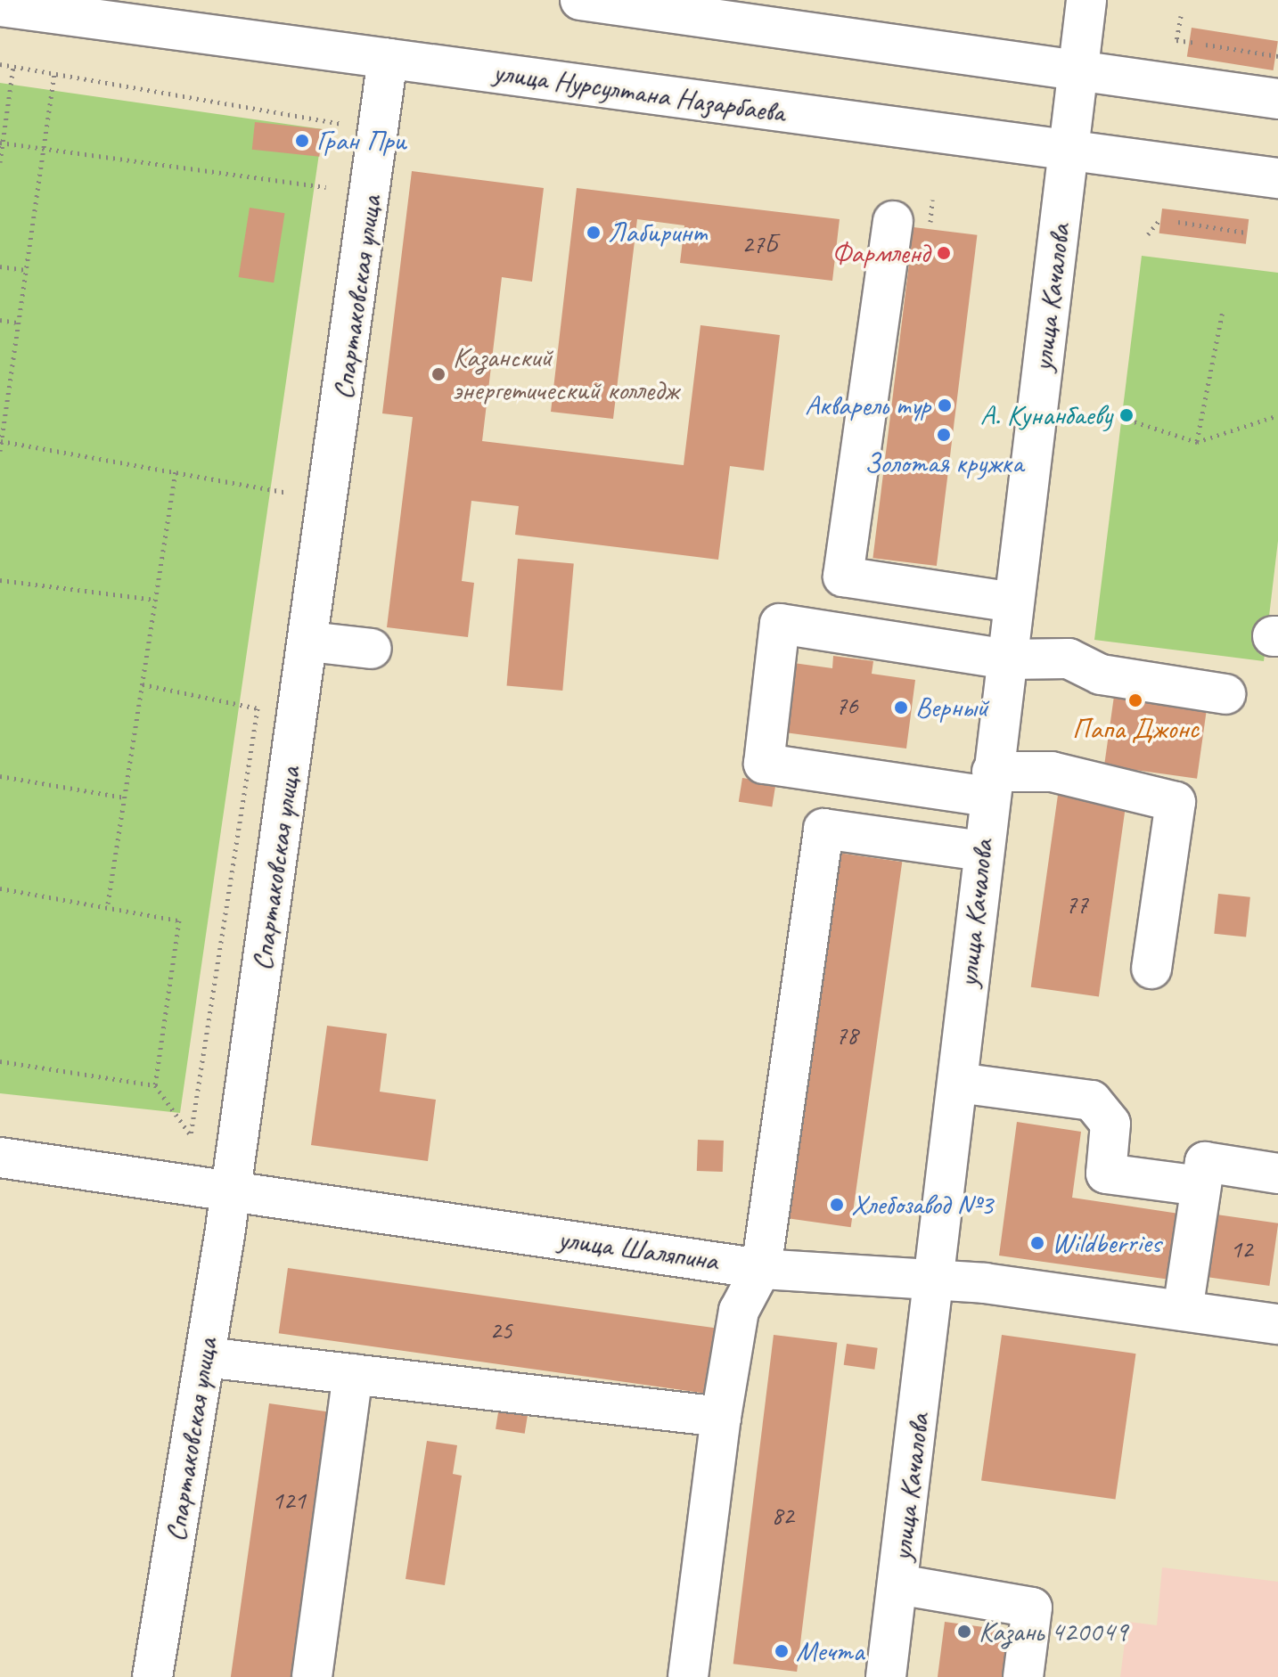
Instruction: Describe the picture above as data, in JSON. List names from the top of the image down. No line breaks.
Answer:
{"streets":{"street":["улица Нурсултана Назарбаева","Спартаковская улица","улица Качалова","улица Шаляпина"]},"crossings":[["улица Нурсултана Назарбаева","Спартаковская улица"],["улица Нурсултана Назарбаева","улица Качалова"],["Спартаковская улица","улица Шаляпина"],["улица Качалова","улица Шаляпина"]],"places":["Гран При","Лабиринт","Фармленд","Казанский энергетический колледж","Акварель тур","А. Кунанбаеву","Золотая кружка","Папа Джонс","Верный","Хлебозавод №3","Wildberries","Казань 420049","Мечта"],"house_numbers":["27Б","76","77","78","12","25","121","82"]}
